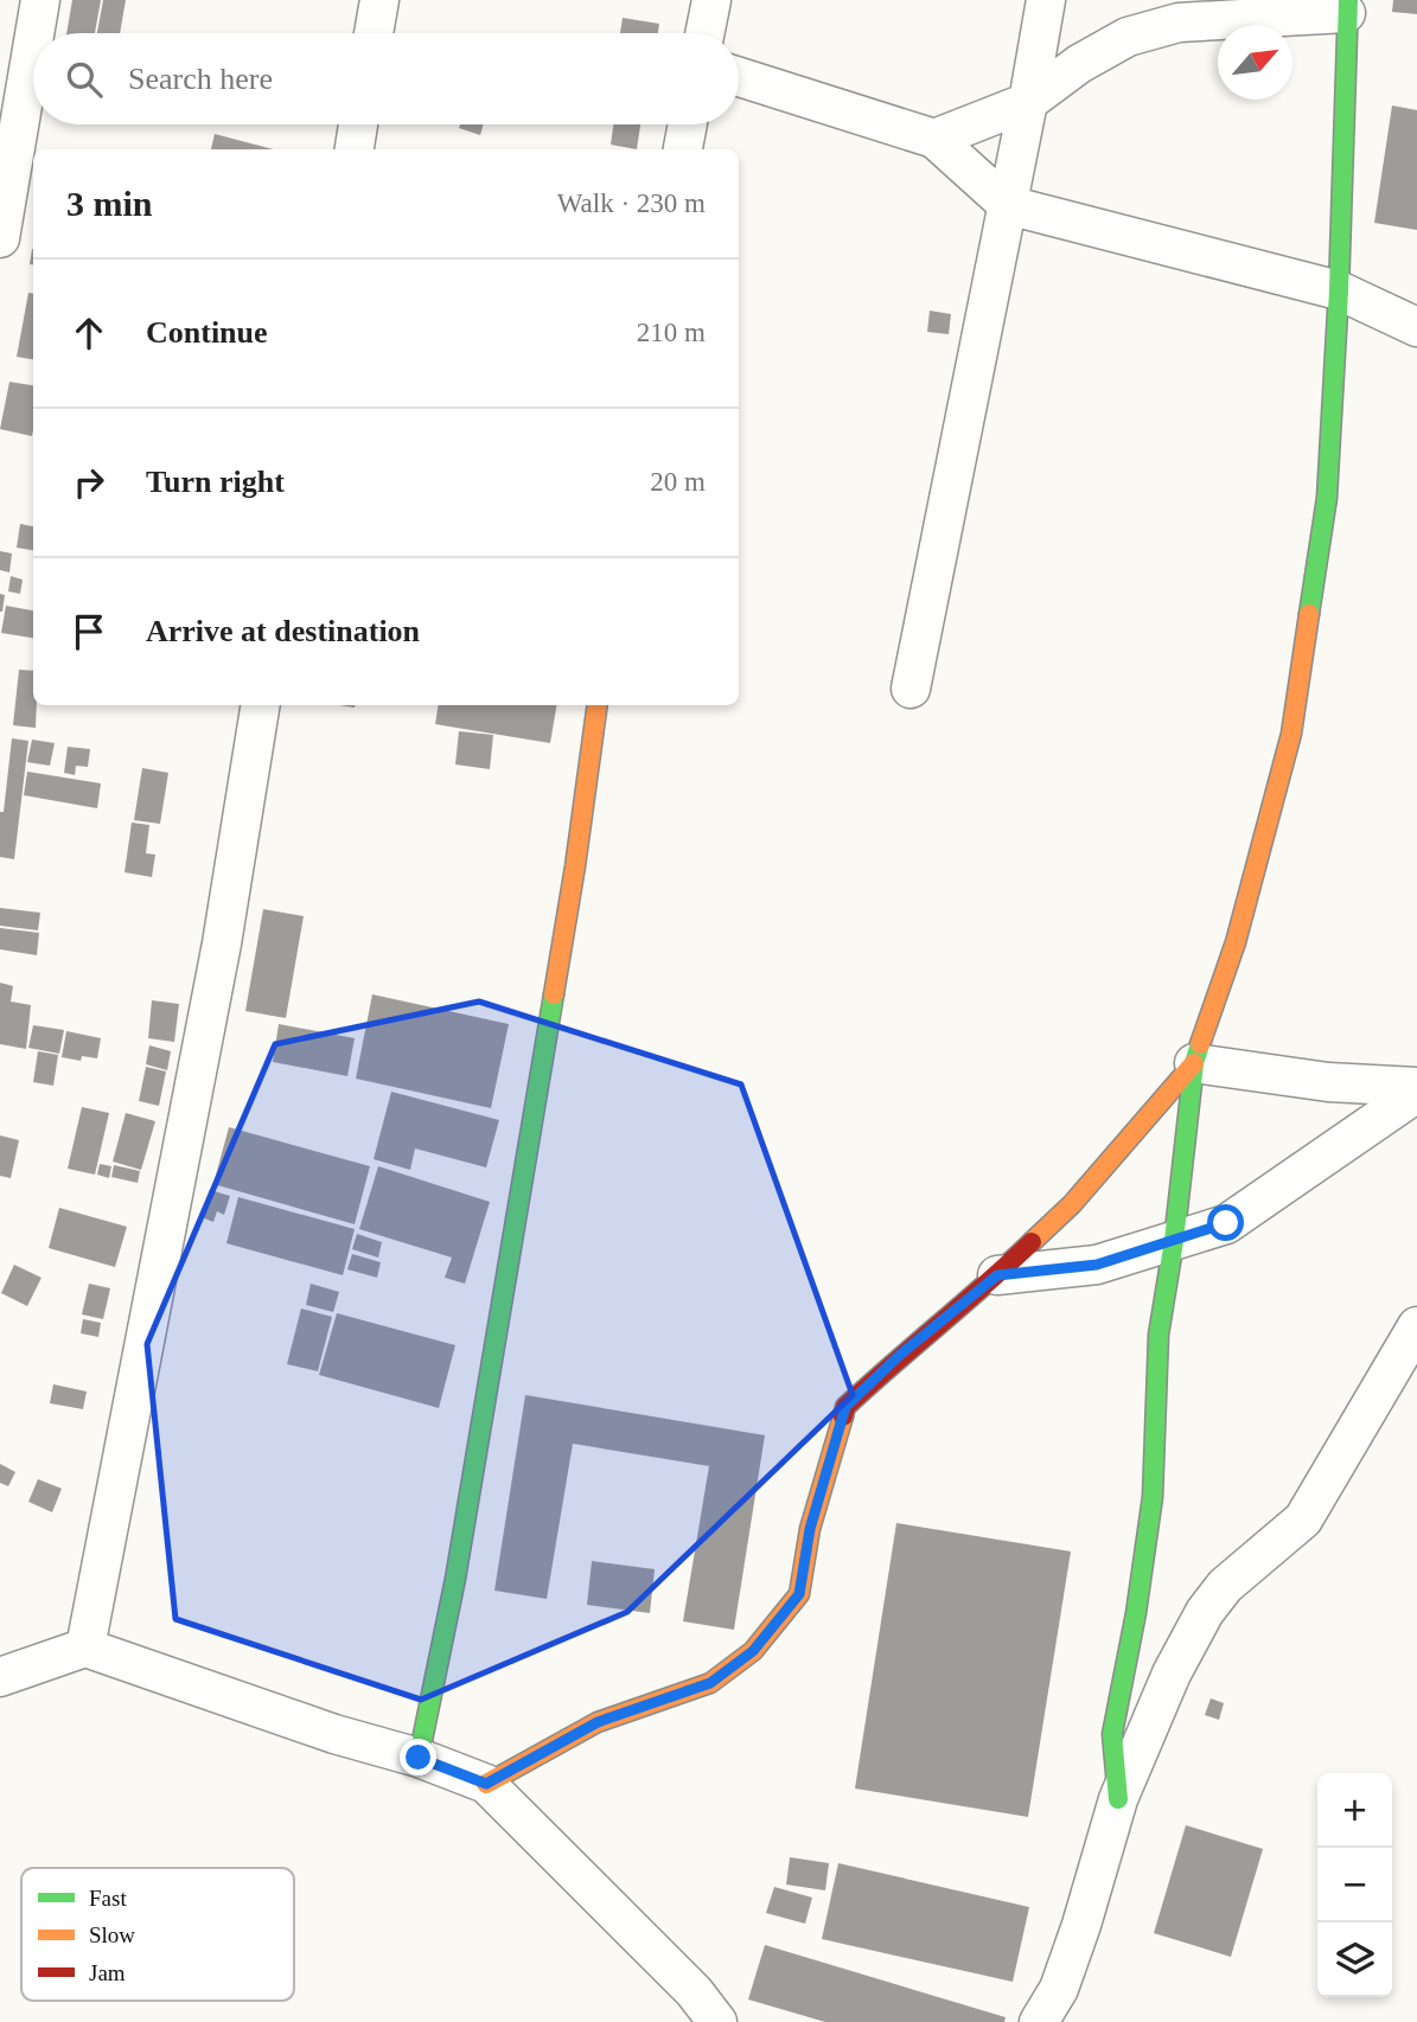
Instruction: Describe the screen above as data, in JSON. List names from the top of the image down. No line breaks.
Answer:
{"legend":["Fast","Slow","Jam"],"north":"top right","page":{"search":"Search here","heading":["3 min","Walk · 230 m"],"list":[["Continue","210 m"],["Turn right","20 m"],"Arrive at destination"],"map_buttons":["+","−"]}}
